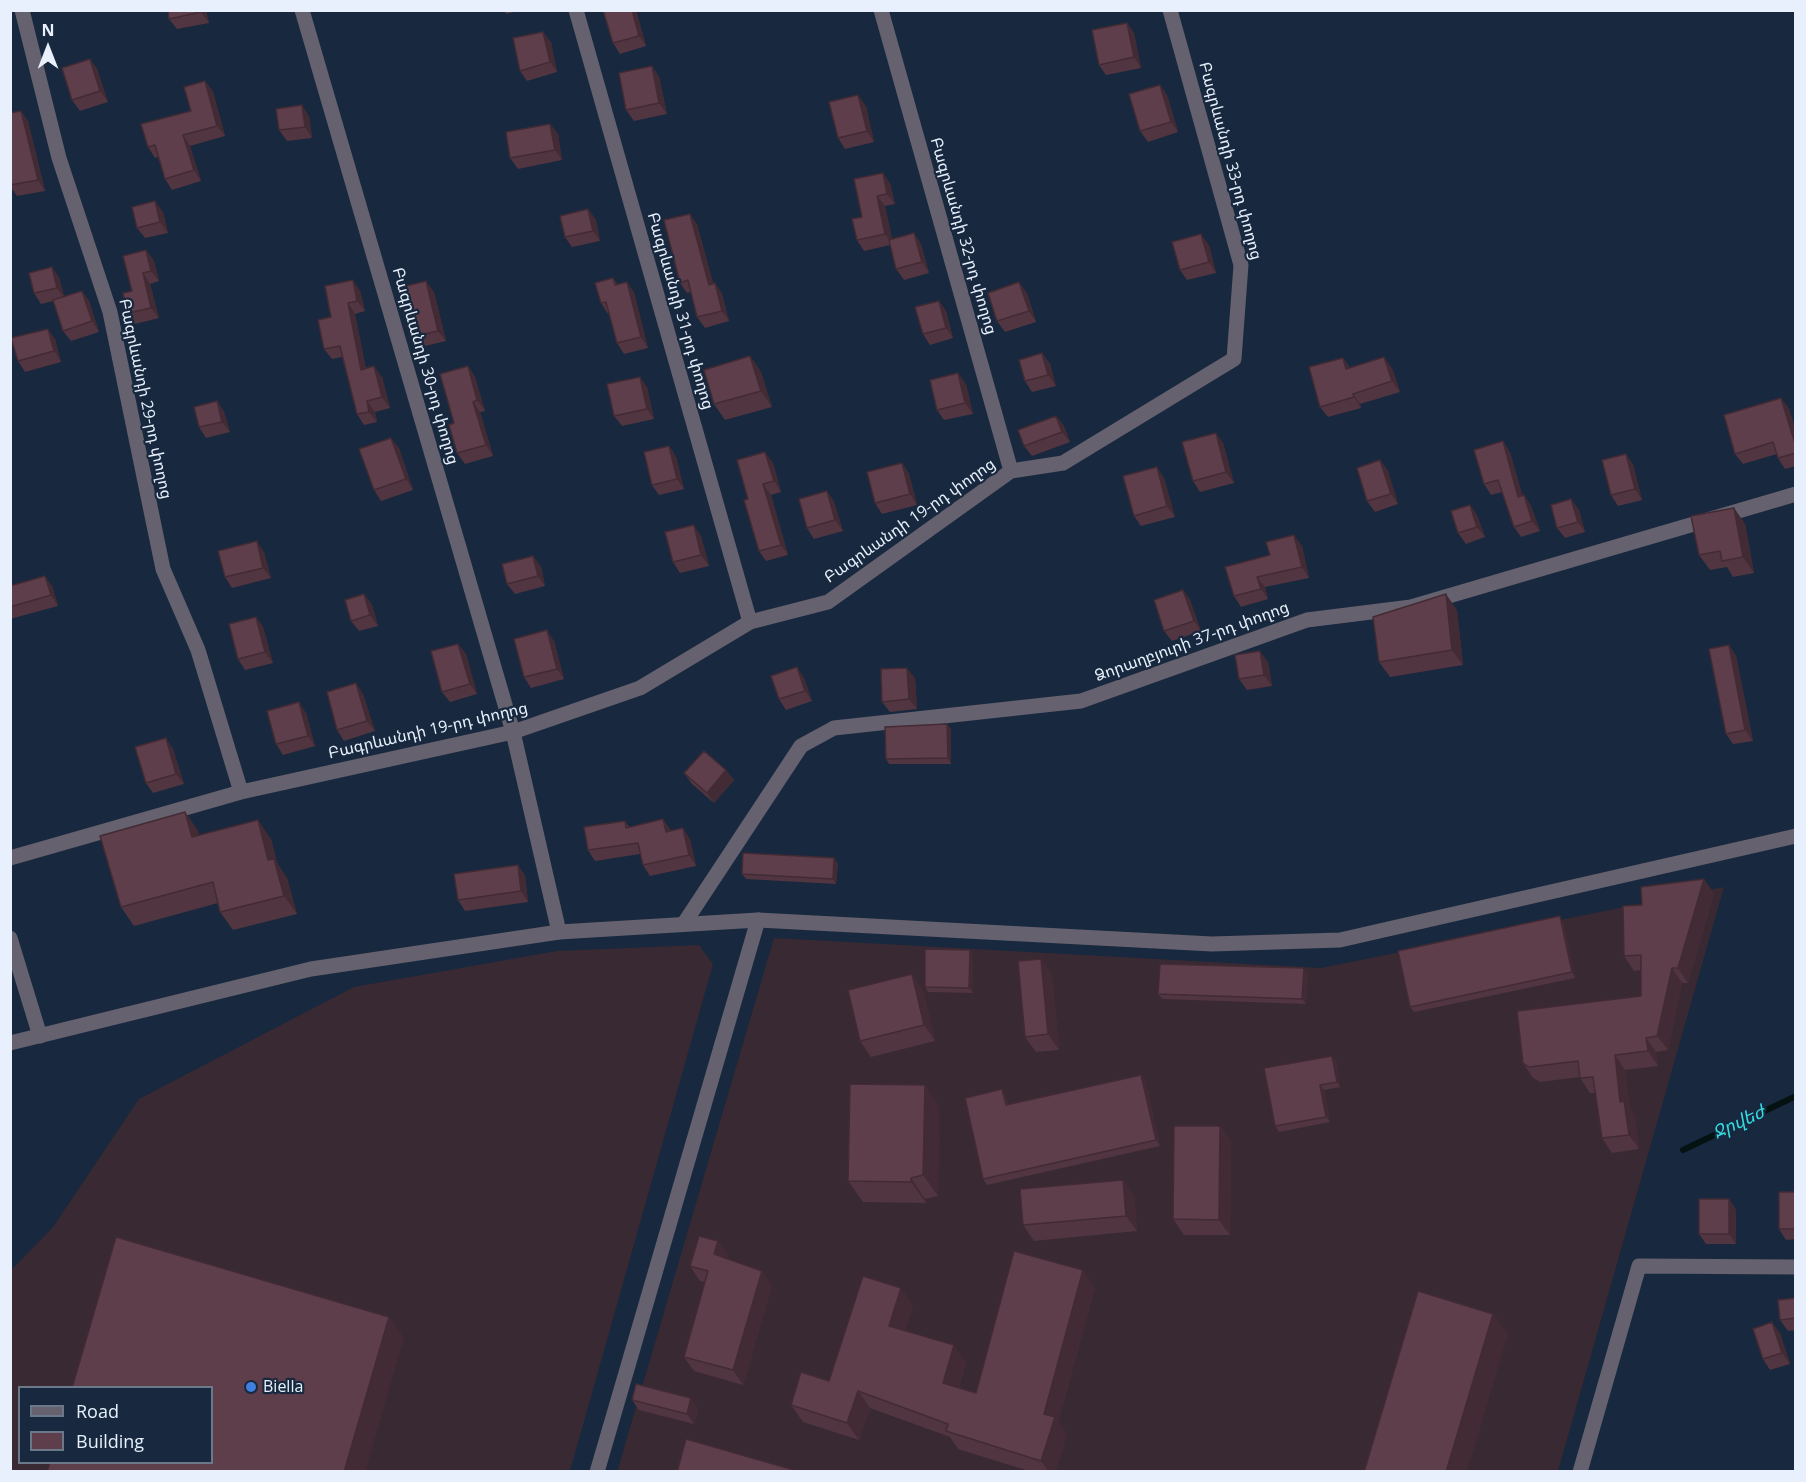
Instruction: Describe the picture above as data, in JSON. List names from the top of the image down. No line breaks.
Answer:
{"streets":{"street":["Բագրևանդի 33-րդ փողոց","Բագրևանդի 32-րդ փողոց","Բագրևանդի 31-րդ փողոց","Բագրևանդի 30-րդ փողոց","Բագրևանդի 29-րդ փողոց","Բագրևանդի 19-րդ փողոց","Ձորաղբյուրի 37-րդ փողոց"]},"crossings":[["Բագրևանդի 33-րդ փողոց","Բագրևանդի 19-րդ փողոց"],["Բագրևանդի 32-րդ փողոց","Բագրևանդի 19-րդ փողոց"],["Բագրևանդի 31-րդ փողոց","Բագրևանդի 19-րդ փողոց"],["Բագրևանդի 30-րդ փողոց","Բագրևանդի 19-րդ փողոց"],["Բագրևանդի 29-րդ փողոց","Բագրևանդի 19-րդ փողոց"]],"water":["Ջրվեժ"],"places":["Biella"],"legend":["Road","Building"],"north":"top"}
